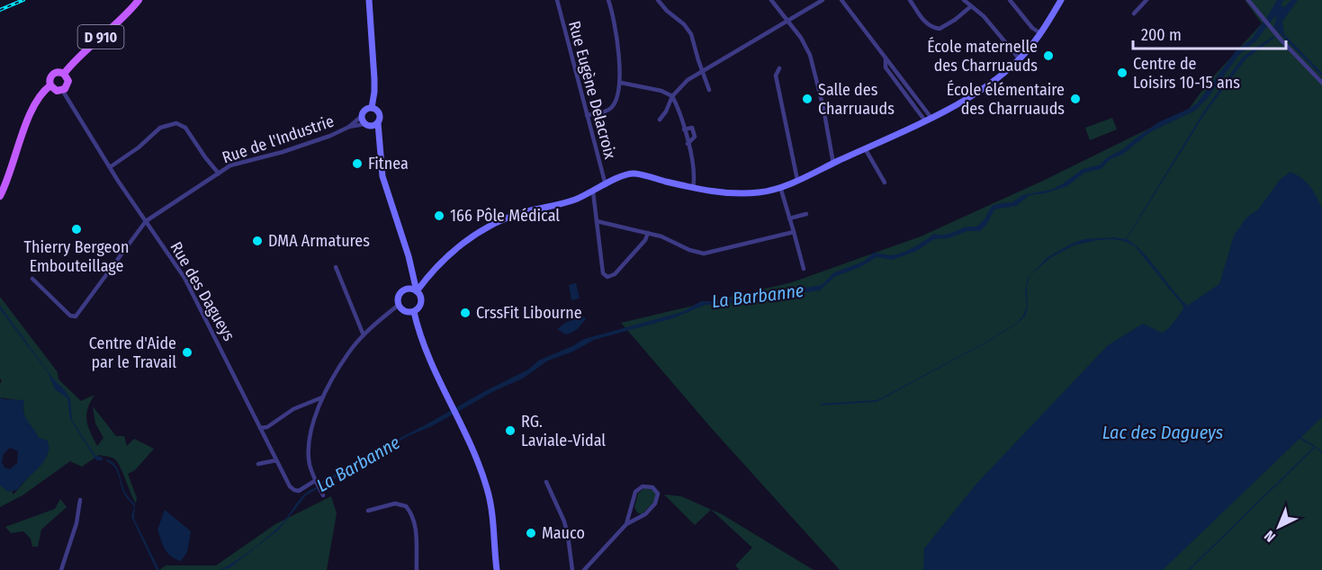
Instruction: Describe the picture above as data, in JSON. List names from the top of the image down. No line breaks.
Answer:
{"streets":{"main road":["D 910"],"street":["Rue Eugène Delacroix","Rue de l'Industrie","Rue des Dagueys"]},"crossings":[["D 910","Rue des Dagueys"],["Rue de l'Industrie","Rue des Dagueys"]],"water":["La Barbanne","Lac des Dagueys"],"places":["École maternelle des Charruauds","Centre de Loisirs 10-15 ans","Salle des Charruauds","École élémentaire des Charruauds","Fitnea","166 Pôle Médical","Thierry Bergeon Embouteillage","DMA Armatures","CrssFit Libourne","Centre d'Aide par le Travail","RG. Laviale-Vidal","Mauco"],"scale_bar":"200 m","north":"bottom left"}
